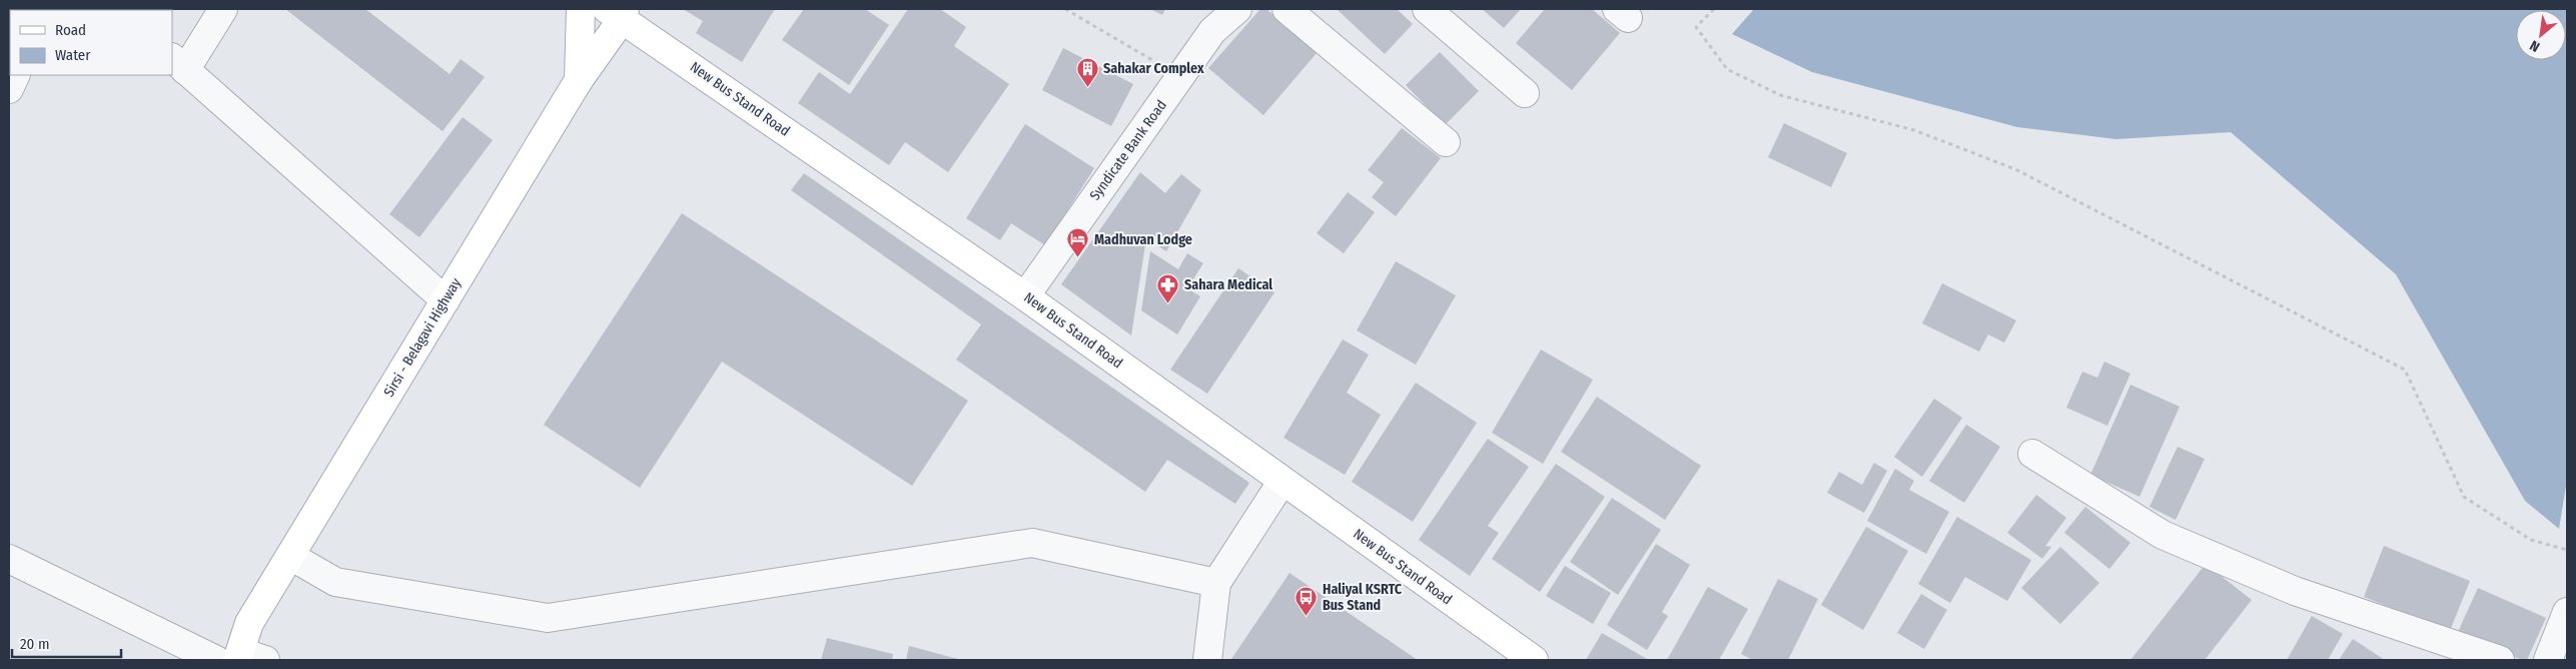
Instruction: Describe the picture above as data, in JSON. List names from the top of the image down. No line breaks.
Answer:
{"streets":{"main road":["New Bus Stand Road","Sirsi - Belagavi Highway"],"street":["Syndicate Bank Road"]},"crossings":[["New Bus Stand Road","Syndicate Bank Road"]],"places":{"building":["Sahakar Complex"],"hotel":["Madhuvan Lodge"],"pharmacy":["Sahara Medical"],"bus stop":["Haliyal KSRTC Bus Stand"]},"legend":["Road","Water"],"scale_bar":"20 m","north":"bottom left"}
